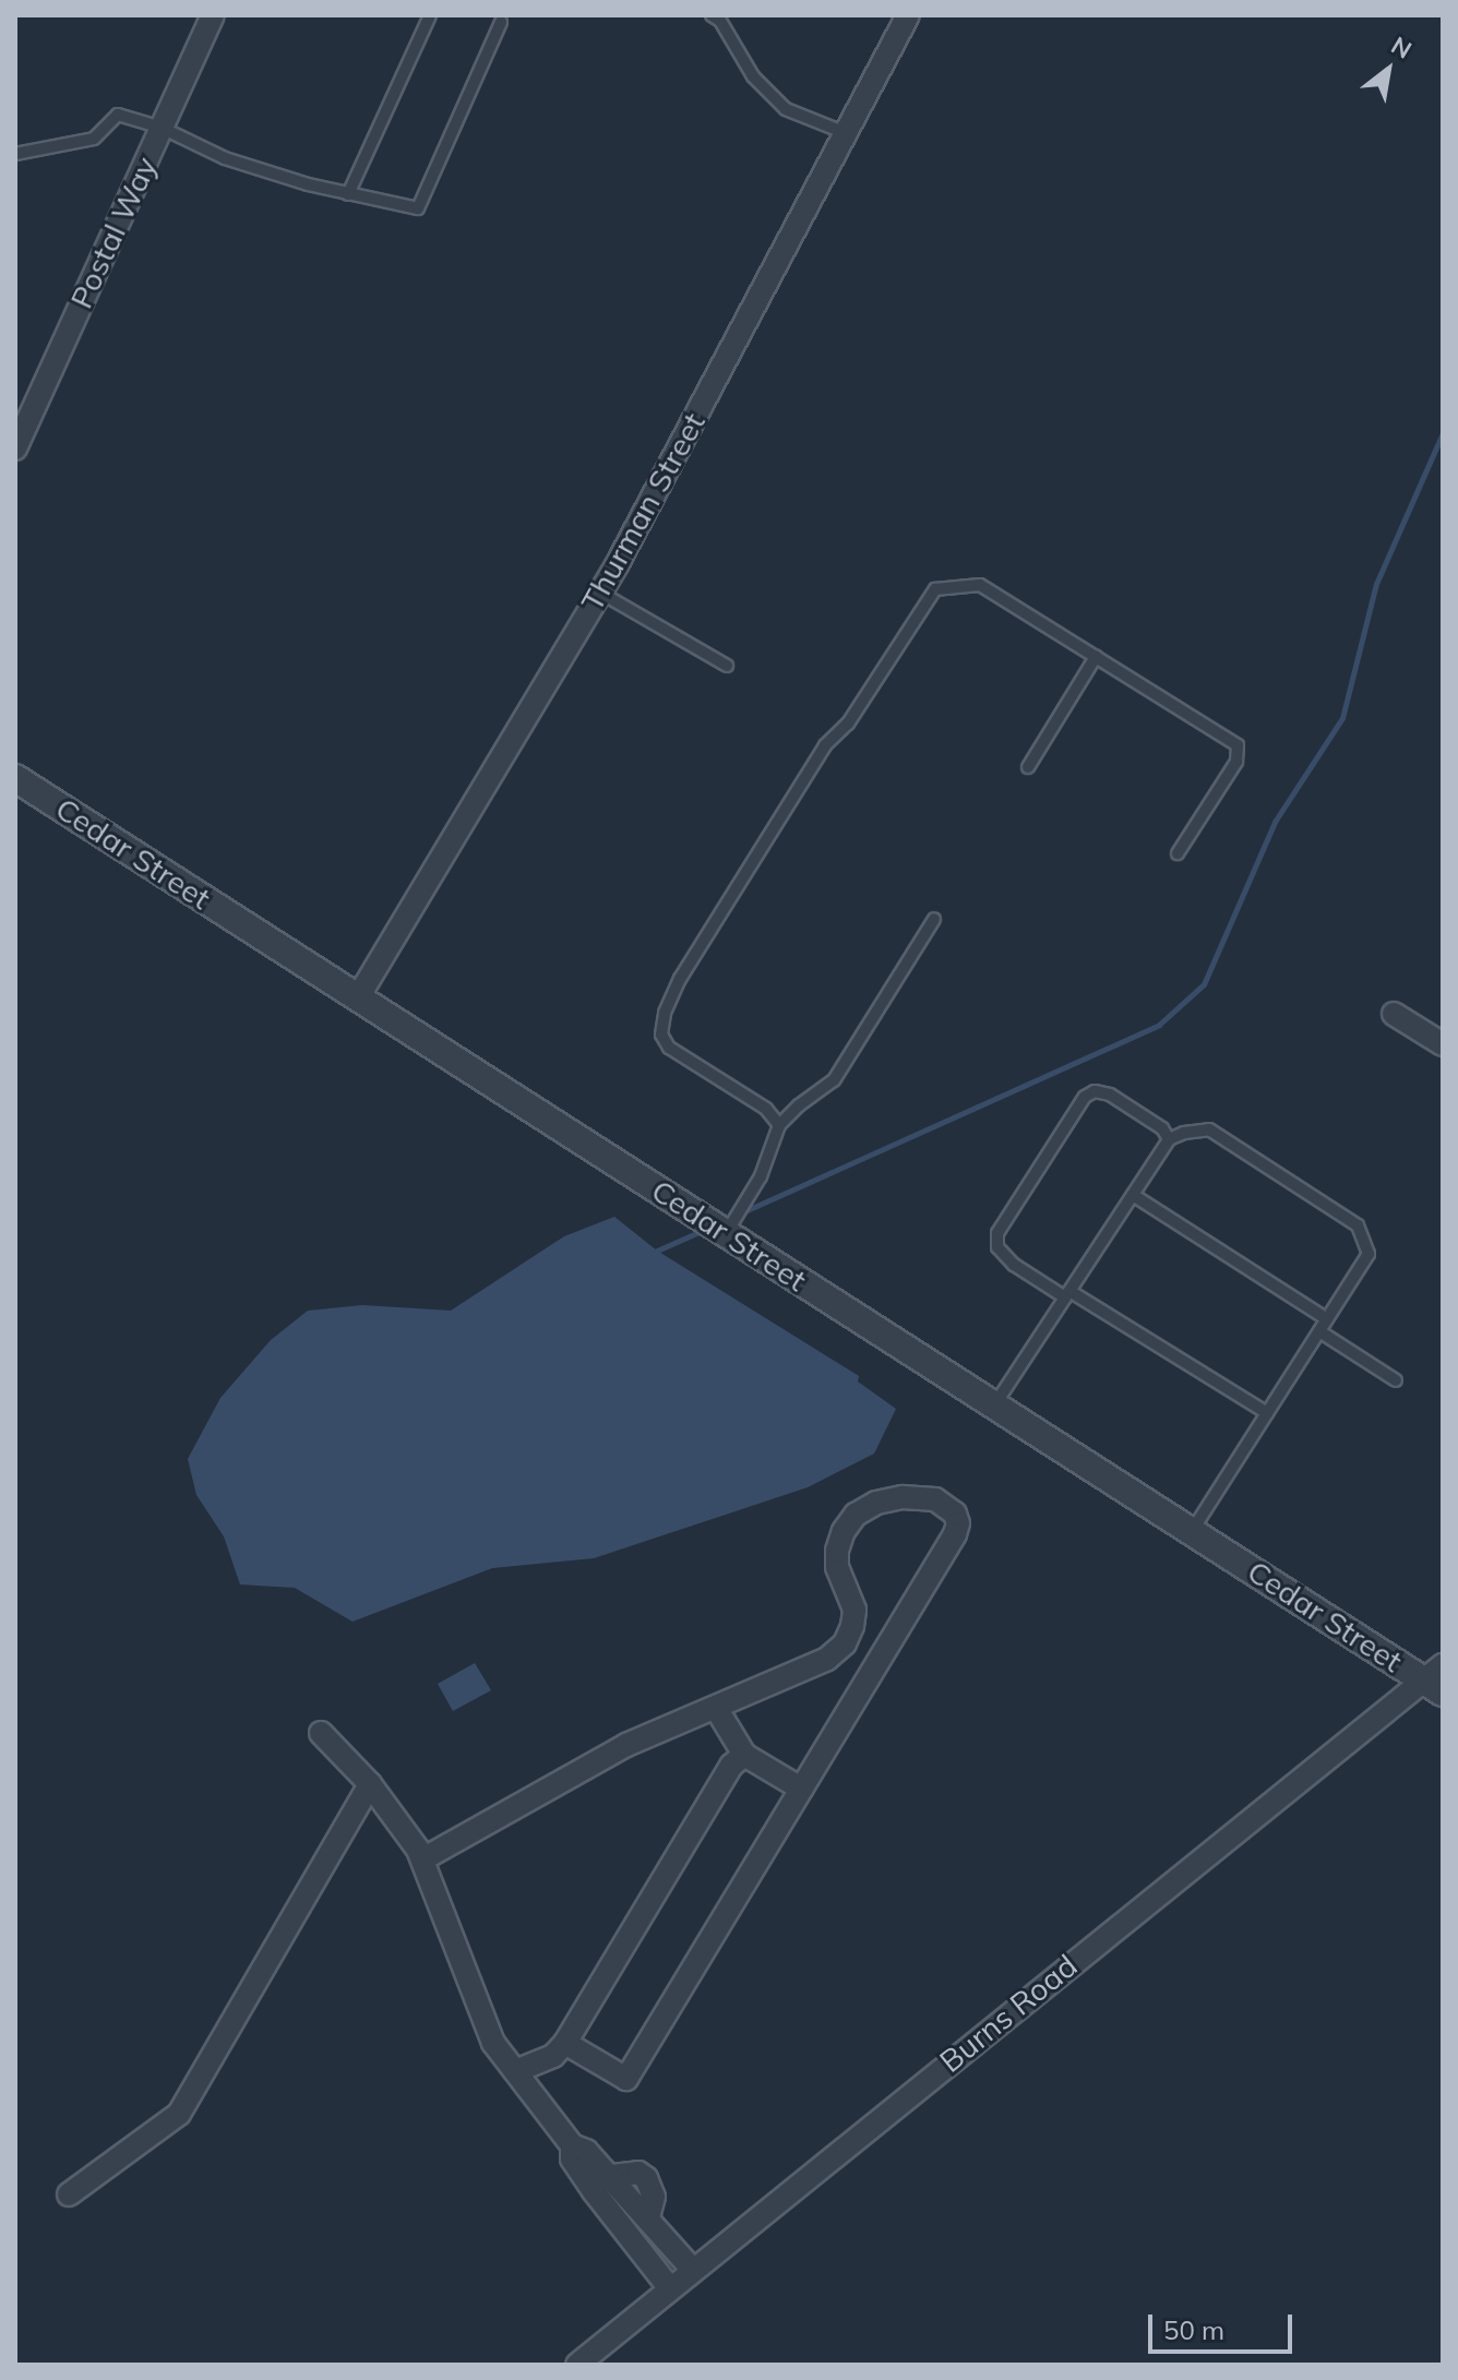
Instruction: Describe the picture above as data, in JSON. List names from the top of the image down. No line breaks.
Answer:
{"streets":{"street":["Postal Way","Thurman Street","Cedar Street","Burns Road"]},"crossings":[["Thurman Street","Cedar Street"],["Cedar Street","Burns Road"]],"scale_bar":"50 m","north":"top right"}
